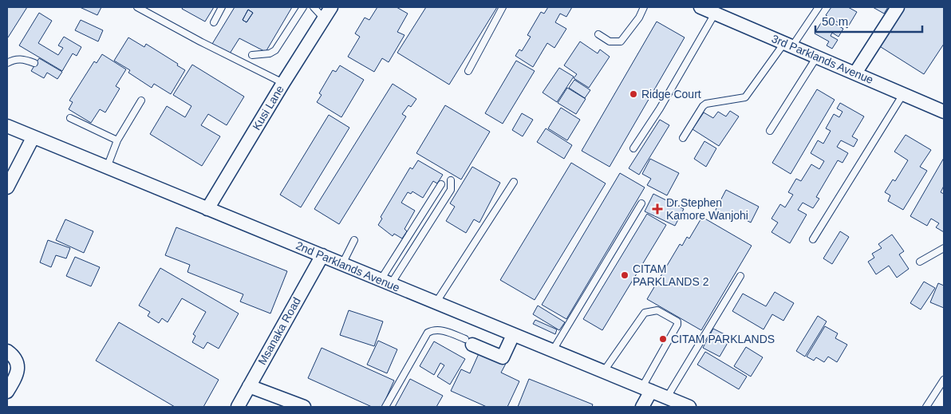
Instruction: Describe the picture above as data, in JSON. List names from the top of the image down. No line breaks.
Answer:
{"streets":{"street":["3rd Parklands Avenue","Kusi Lane","2nd Parklands Avenue","Msanaka Road"]},"crossings":[["Kusi Lane","2nd Parklands Avenue"],["2nd Parklands Avenue","Msanaka Road"]],"places":{"other":["Ridge Court","CITAM PARKLANDS 2","CITAM PARKLANDS"],"health":["Dr.Stephen Kamore Wanjohi"]},"scale_bar":"50 m"}
